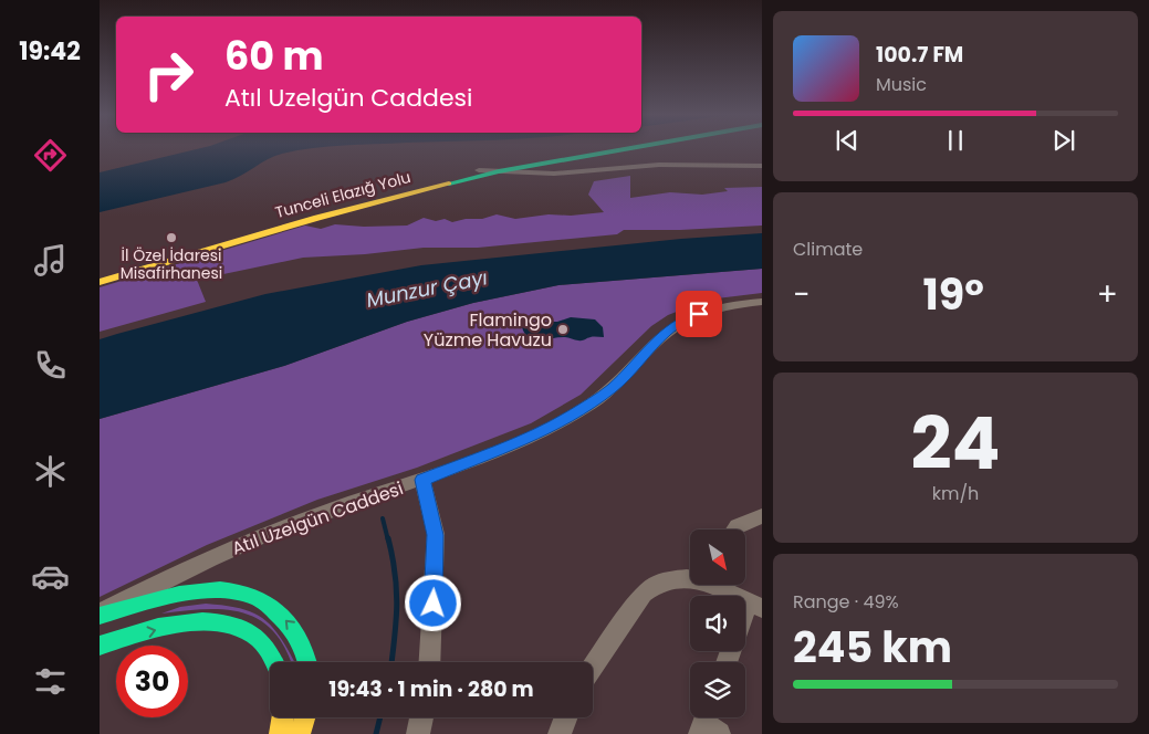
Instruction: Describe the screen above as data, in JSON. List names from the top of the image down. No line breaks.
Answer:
{"streets":{"main road":["Tunceli Elazığ Yolu"],"street":["Atıl Uzelgün Caddesi"]},"water":["Munzur Çayı"],"places":["İl Özel İdaresi Misafirhanesi","Flamingo Yüzme Havuzu"],"north":"bottom right","page":{"tabs":"19:42","turn":["60 m","Atıl Uzelgün Caddesi"],"song":["100.7 FM","Music"],"tile":["Climate",["24","km/h"],["Range · 49%","245 km"]],"heat":["−","19°","+"],"limit":"30","trip":"19:43 · 1 min · 280 m"}}
